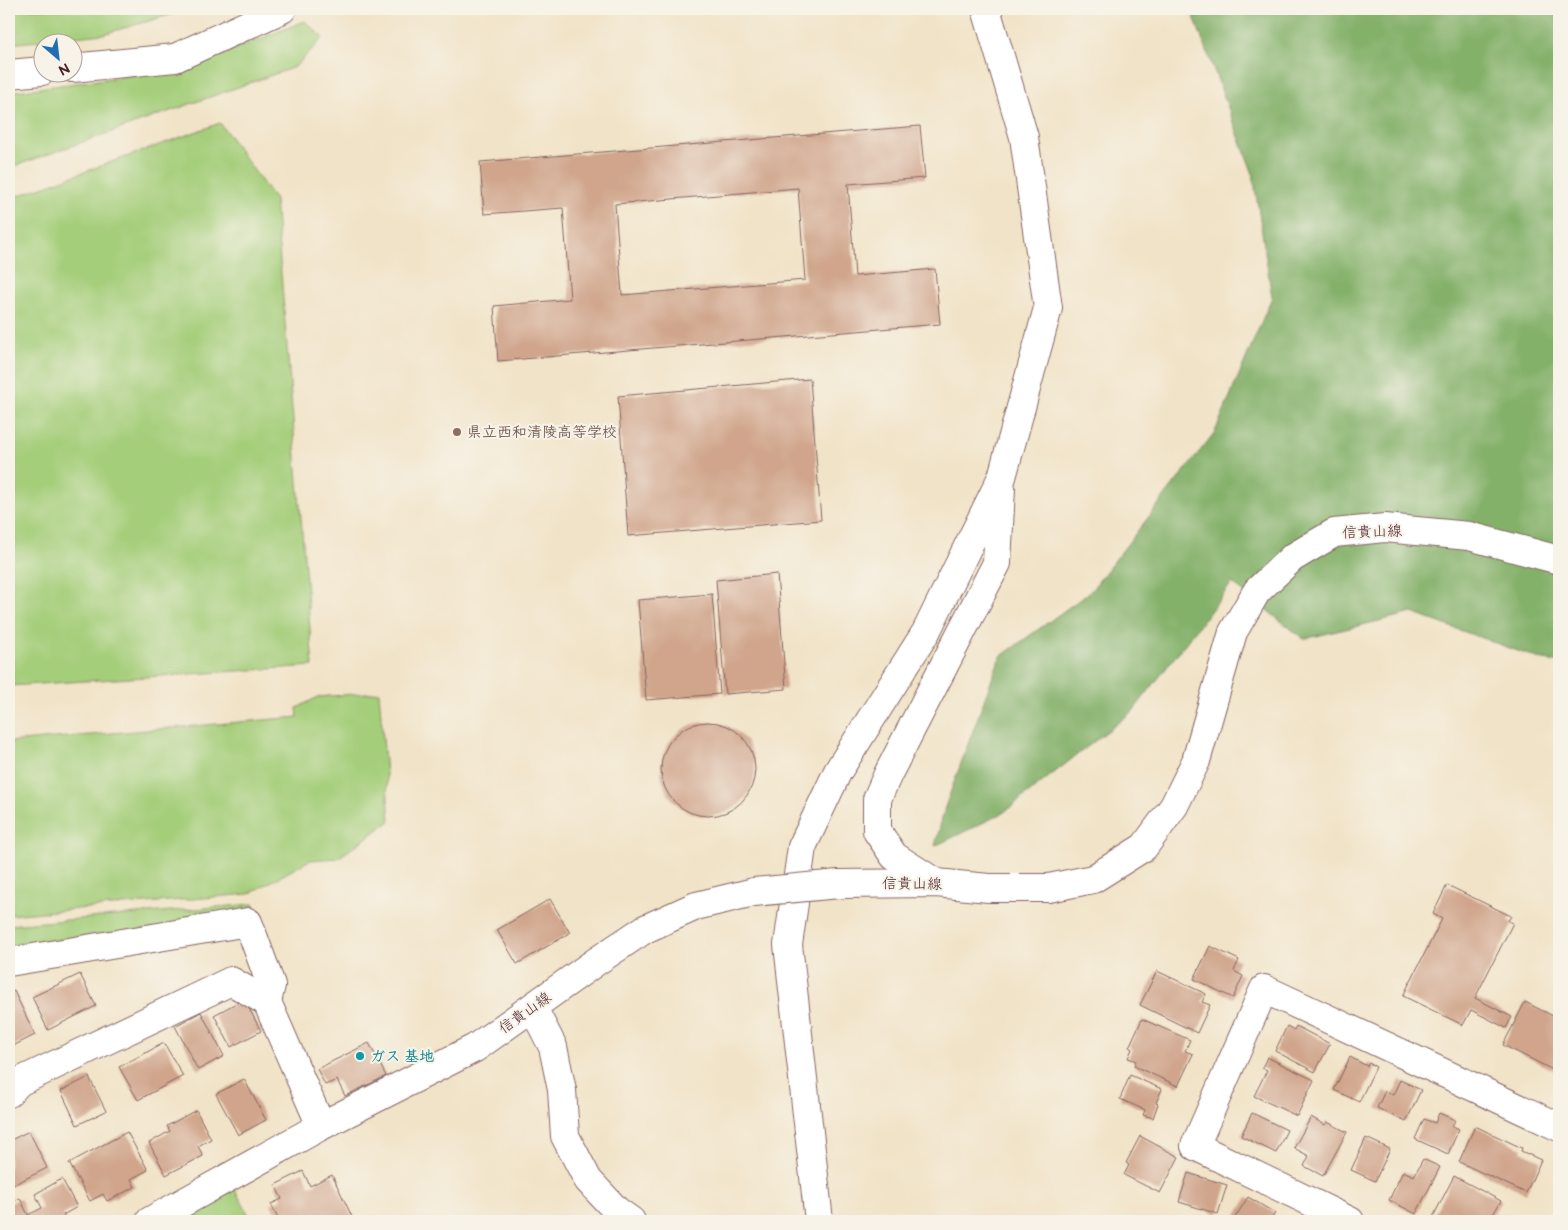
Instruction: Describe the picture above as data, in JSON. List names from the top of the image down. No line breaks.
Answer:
{"streets":{"street":["信貴山線"]},"places":["県立西和清陵高等学校","ガス 基地"],"north":"bottom right"}
